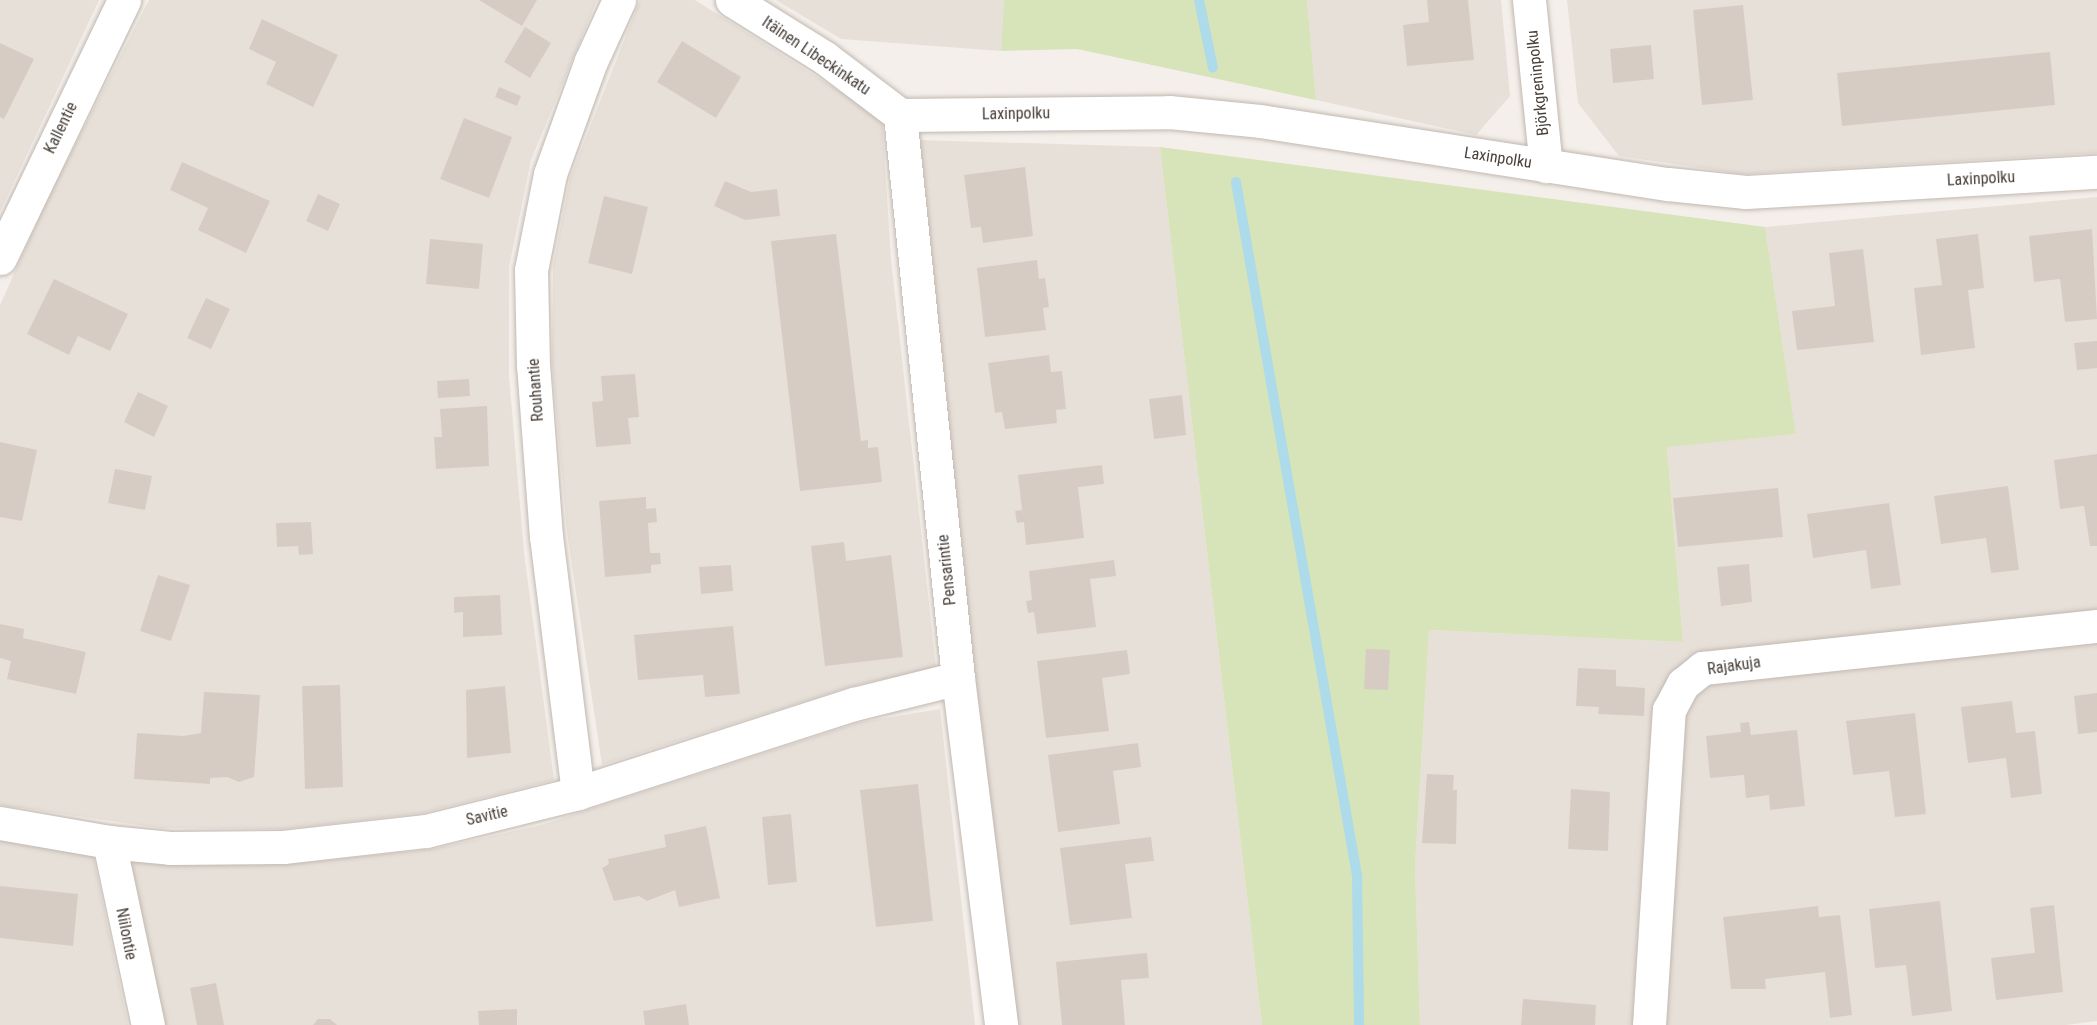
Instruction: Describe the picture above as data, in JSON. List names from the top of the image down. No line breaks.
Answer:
{"streets":{"street":["Itäinen Libeckinkatu","Björkgreninpolku","Laxinpolku","Kallentie","Rouhantie","Pensarintie","Rajakuja","Savitie","Niilontie"]},"crossings":[["Itäinen Libeckinkatu","Laxinpolku"],["Itäinen Libeckinkatu","Pensarintie"],["Björkgreninpolku","Laxinpolku"],["Laxinpolku","Pensarintie"],["Rouhantie","Savitie"],["Pensarintie","Savitie"],["Savitie","Niilontie"]]}
